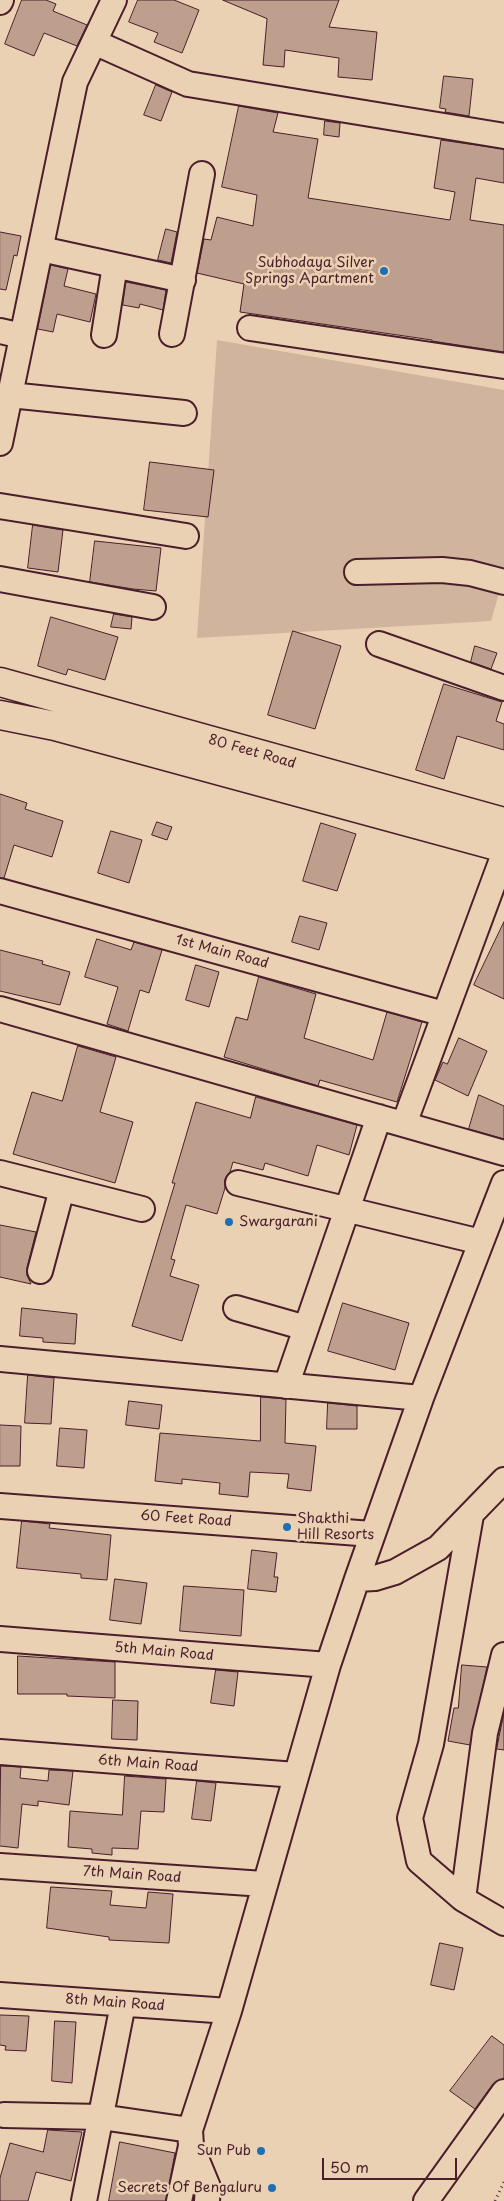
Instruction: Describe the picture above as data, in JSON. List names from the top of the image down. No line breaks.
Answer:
{"streets":{"main road":["80 Feet Road"],"street":["1st Main Road","60 Feet Road","5th Main Road","6th Main Road","7th Main Road","8th Main Road"]},"places":["Subhodaya Silver Springs Apartment","Swargarani","Shakthi Hill Resorts","Sun Pub","Secrets Of Bengaluru"],"scale_bar":"50 m"}
